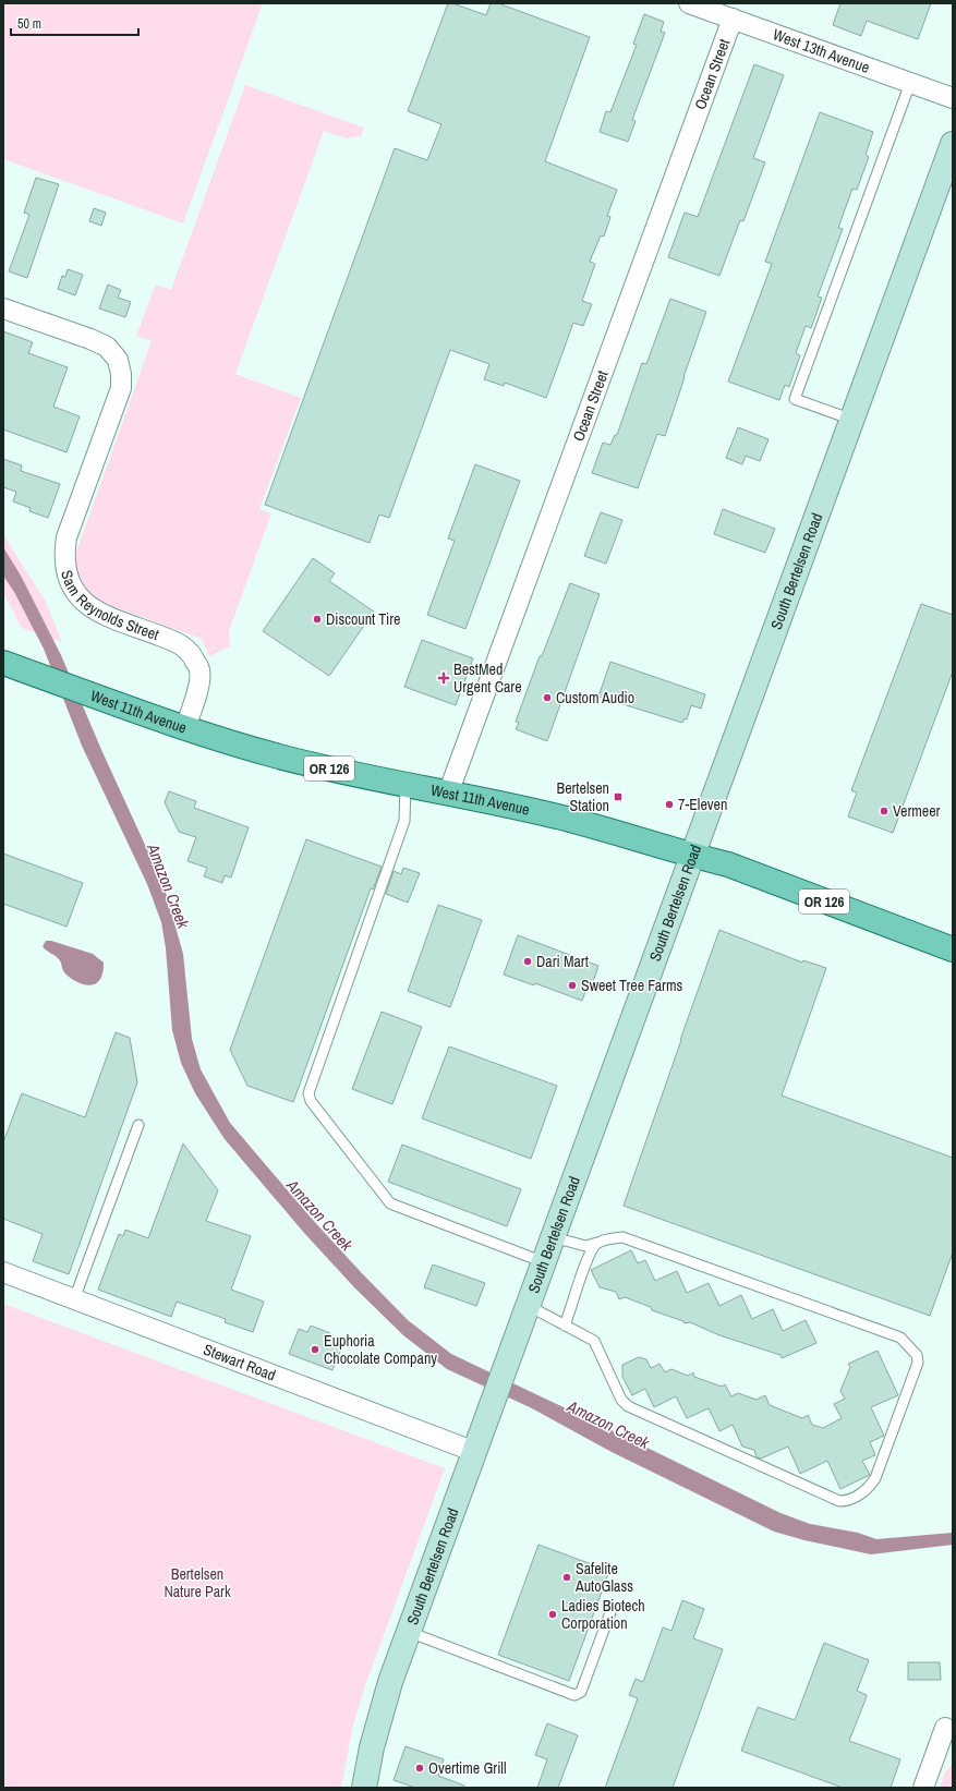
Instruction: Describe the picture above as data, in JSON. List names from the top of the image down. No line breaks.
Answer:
{"streets":{"main road":["West 11th Avenue","OR 126"],"street":["West 13th Avenue","Ocean Street","South Bertelsen Road","Sam Reynolds Street","Stewart Road"]},"crossings":[["West 13th Avenue","Ocean Street"],["Ocean Street","West 11th Avenue"],["South Bertelsen Road","West 11th Avenue"],["South Bertelsen Road","Stewart Road"],["Sam Reynolds Street","West 11th Avenue"]],"water":["Amazon Creek"],"parks":["Bertelsen Nature Park"],"places":{"other":["Discount Tire","Custom Audio","7-Eleven","Vermeer","Dari Mart","Sweet Tree Farms","Euphoria Chocolate Company","Safelite AutoGlass","Ladies Biotech Corporation","Overtime Grill"],"health":["BestMed Urgent Care"],"transit":["Bertelsen Station"]},"scale_bar":"50 m"}
